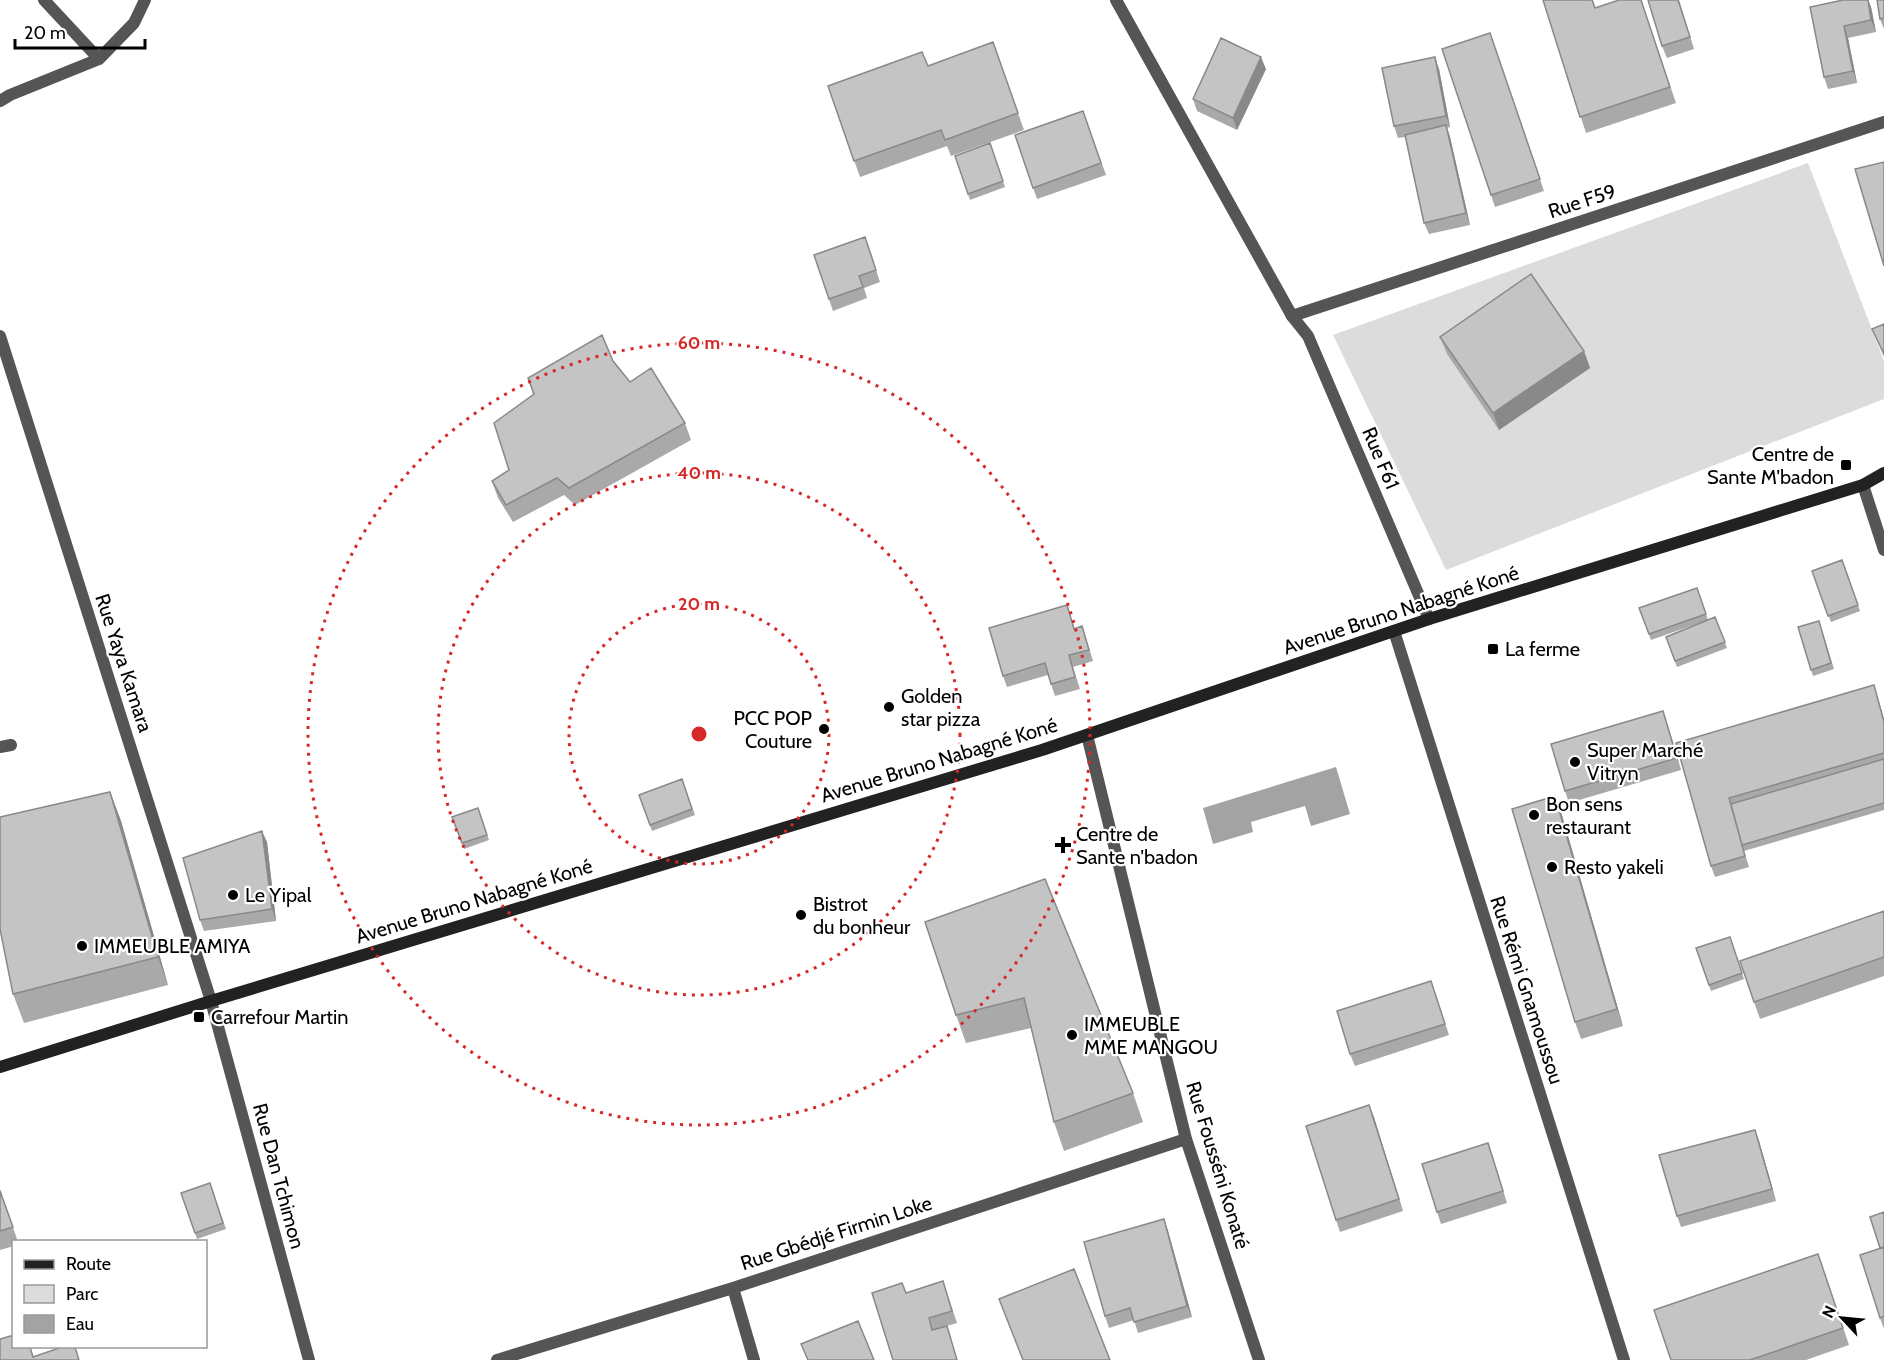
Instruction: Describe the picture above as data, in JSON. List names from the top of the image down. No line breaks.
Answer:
{"streets":{"street":["Rue F59","Rue F61","Avenue Bruno Nabagné Koné","Rue Yaya Kamara","Rue Rémi Gnamoussou","Rue Fousséni Konaté","Rue Dan Tchimon","Rue Gbédjé Firmin Loke"]},"crossings":[["Rue F59","Rue F61"],["Rue F61","Avenue Bruno Nabagné Koné"],["Avenue Bruno Nabagné Koné","Rue Yaya Kamara"],["Avenue Bruno Nabagné Koné","Rue Rémi Gnamoussou"],["Avenue Bruno Nabagné Koné","Rue Fousséni Konaté"],["Avenue Bruno Nabagné Koné","Rue Dan Tchimon"],["Rue Yaya Kamara","Rue Dan Tchimon"],["Rue Fousséni Konaté","Rue Gbédjé Firmin Loke"]],"places":{"transit":["Centre de Sante M'badon","La ferme","Carrefour Martin"],"other":["Golden star pizza","PCC POP Couture","Super Marché Vitryn","Bon sens restaurant","Resto yakeli","Le Yipal","Bistrot du bonheur","IMMEUBLE AMIYA","IMMEUBLE MME MANGOU"],"health":["Centre de Sante n'badon"]},"legend":["Route","Parc","Eau"],"scale_bar":"20 m","north":"top left","rings":["60 m","40 m","20 m"]}
